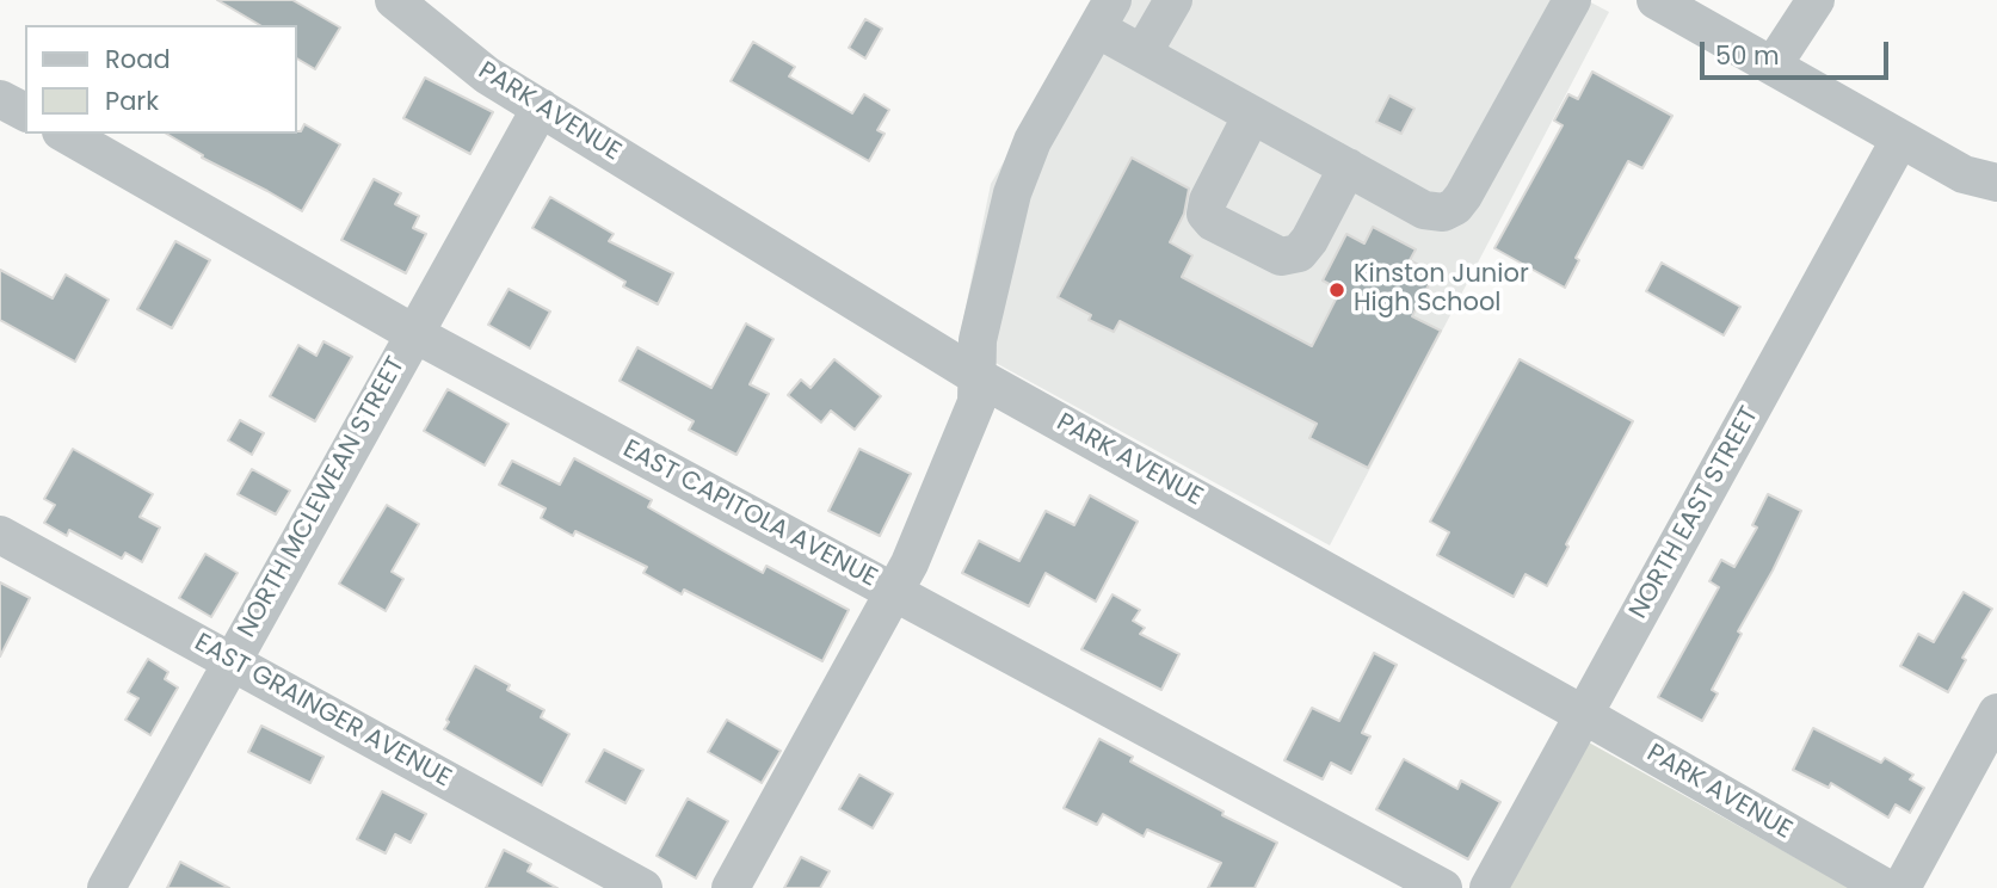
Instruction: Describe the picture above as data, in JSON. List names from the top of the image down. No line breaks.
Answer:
{"streets":{"street":["PARK AVENUE","NORTH MCLEWEAN STREET","NORTH EAST STREET","EAST CAPITOLA AVENUE","EAST GRAINGER AVENUE"]},"crossings":[["PARK AVENUE","NORTH MCLEWEAN STREET"],["PARK AVENUE","NORTH EAST STREET"],["NORTH MCLEWEAN STREET","EAST CAPITOLA AVENUE"],["NORTH MCLEWEAN STREET","EAST GRAINGER AVENUE"]],"places":["Kinston Junior High School"],"legend":["Road","Park"],"scale_bar":"50 m"}
